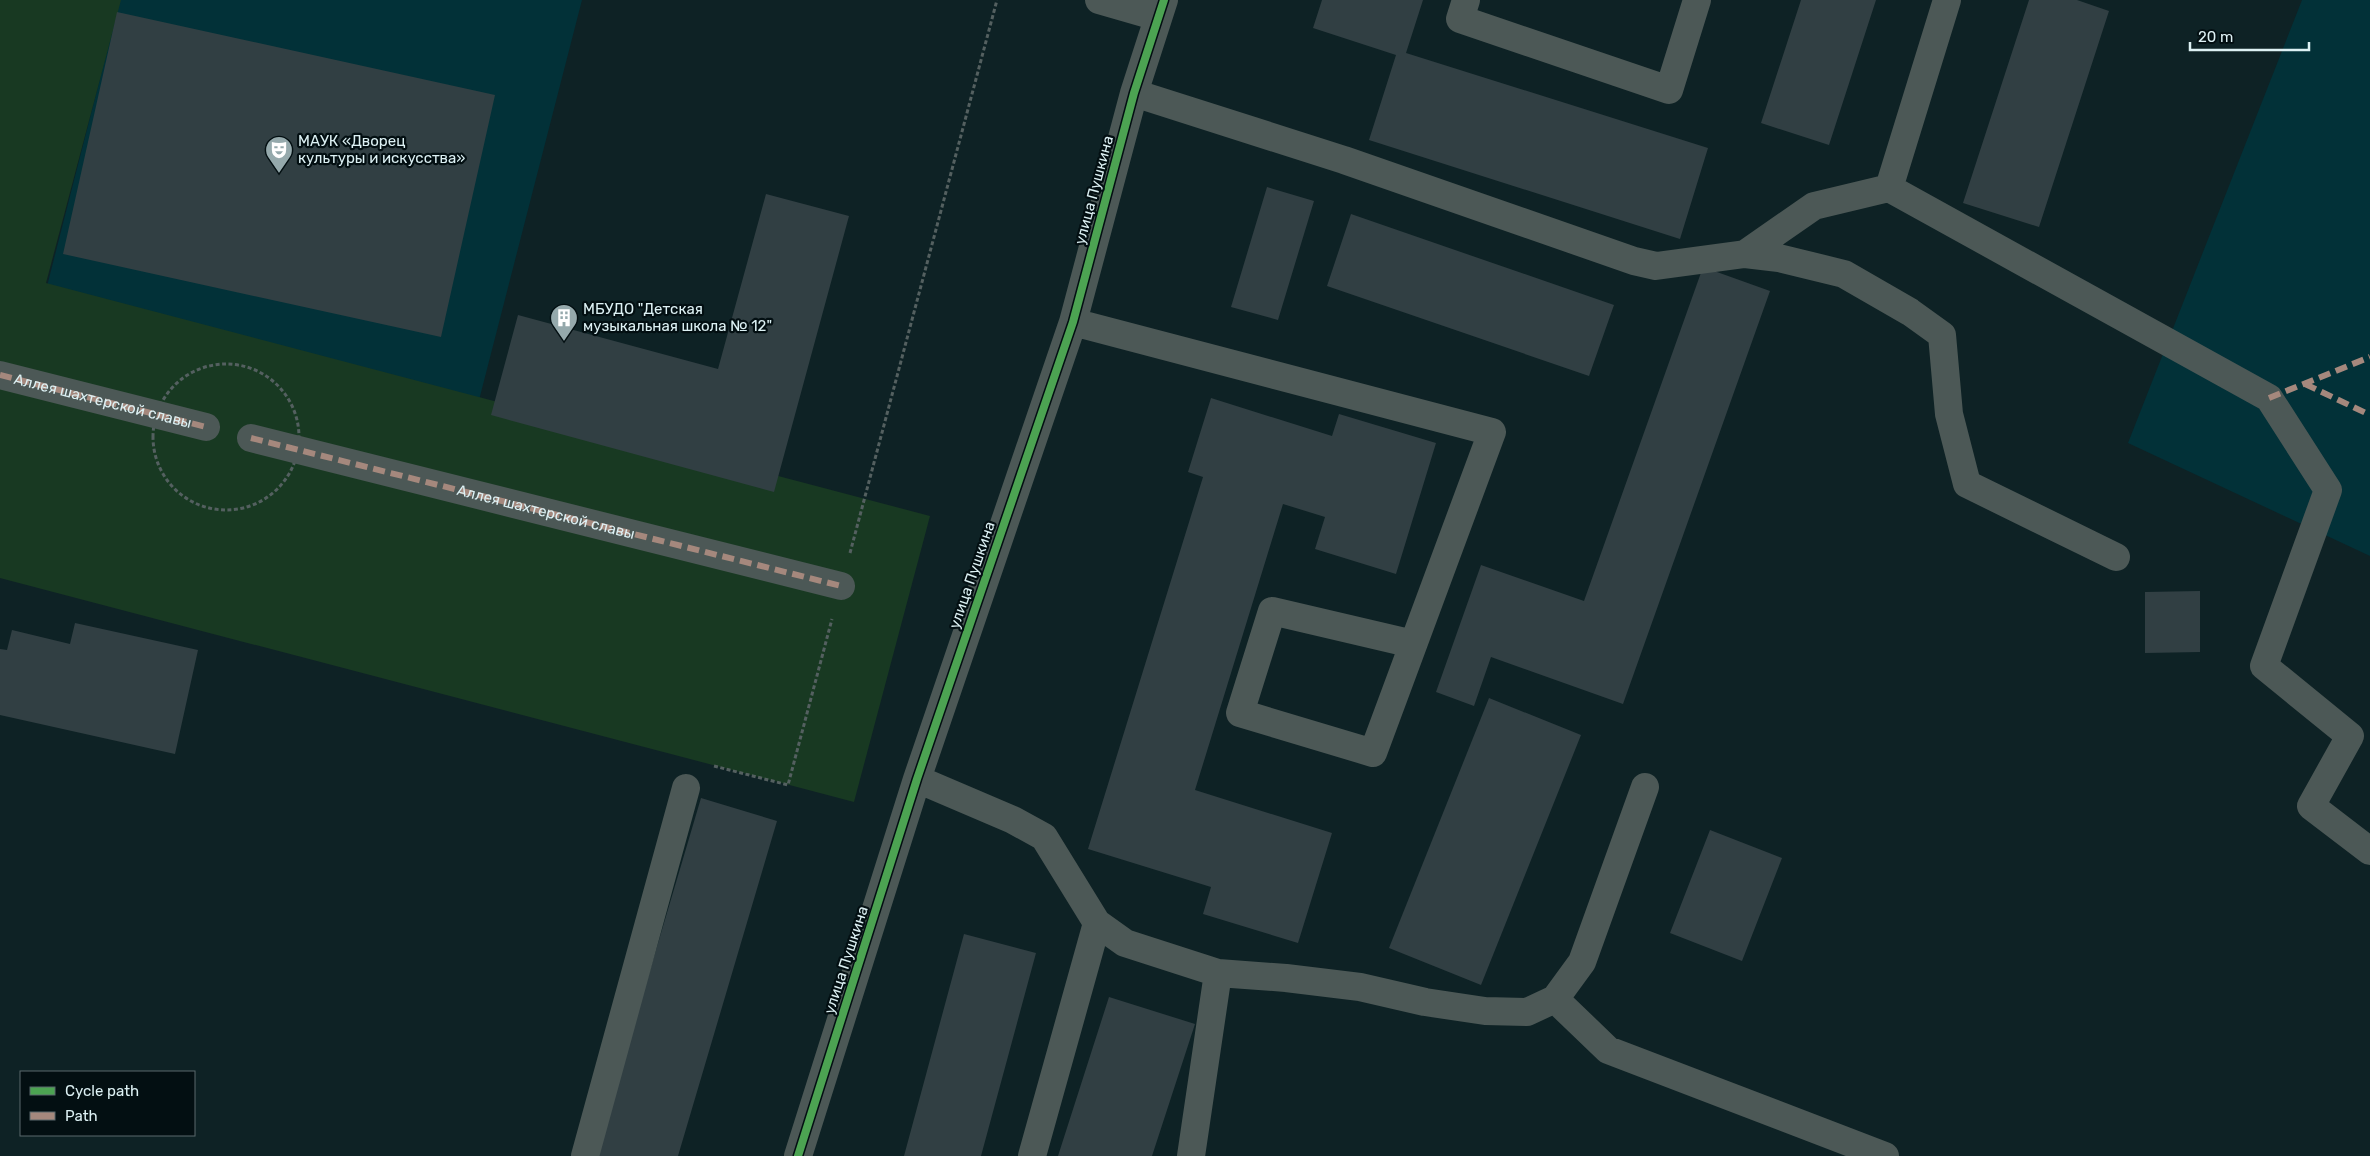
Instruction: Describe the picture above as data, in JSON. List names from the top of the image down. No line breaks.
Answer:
{"streets":{"street":["улица Пушкина","Аллея шахтерской славы"]},"places":{"theatre":["МАУК «Дворец культуры и искусства»"],"building":["МБУДО \"Детская музыкальная школа № 12\""]},"legend":["Cycle path","Path"],"scale_bar":"20 m"}
